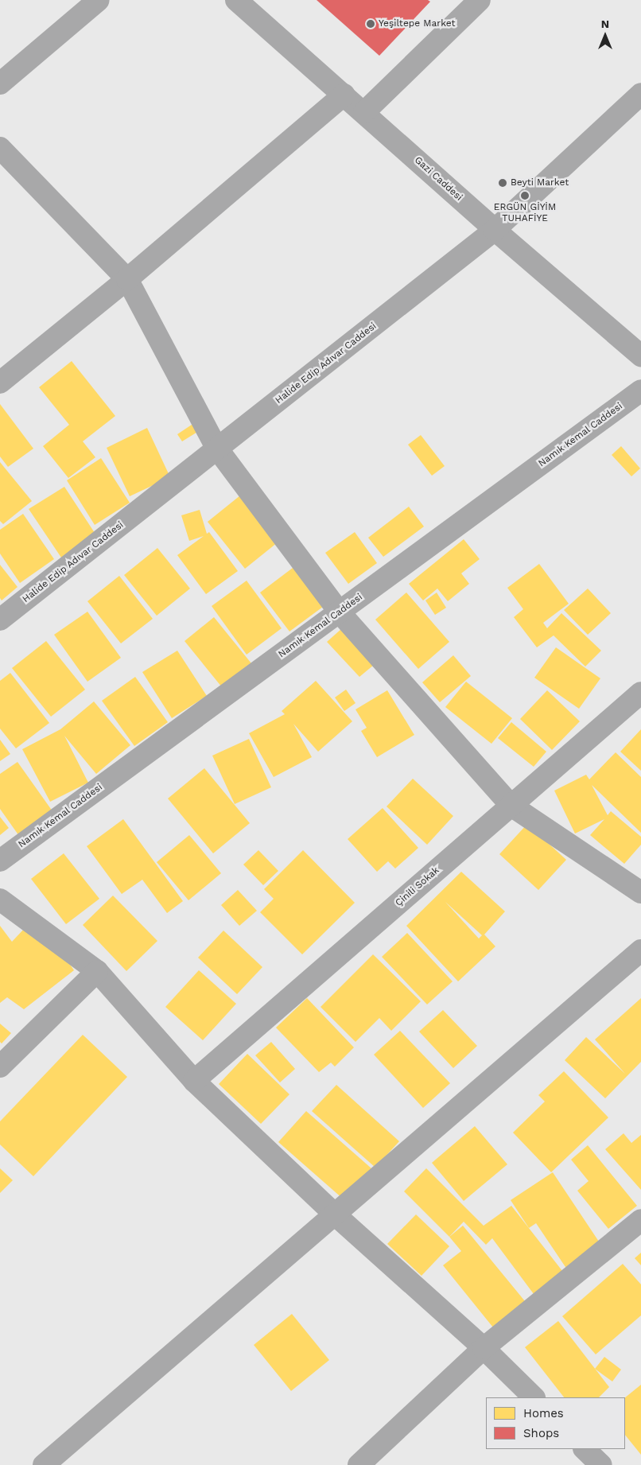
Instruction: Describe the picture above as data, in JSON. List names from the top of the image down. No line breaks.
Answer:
{"streets":{"street":["Gazi Caddesi","Halide Edip Adıvar Caddesi","Namık Kemal Caddesi","Çinili Sokak"]},"crossings":[["Gazi Caddesi","Halide Edip Adıvar Caddesi"]],"places":["Yeşiltepe Market","Beyti Market","ERGÜN GİYİM TUHAFİYE"],"legend":["Homes","Shops"],"north":"top"}
